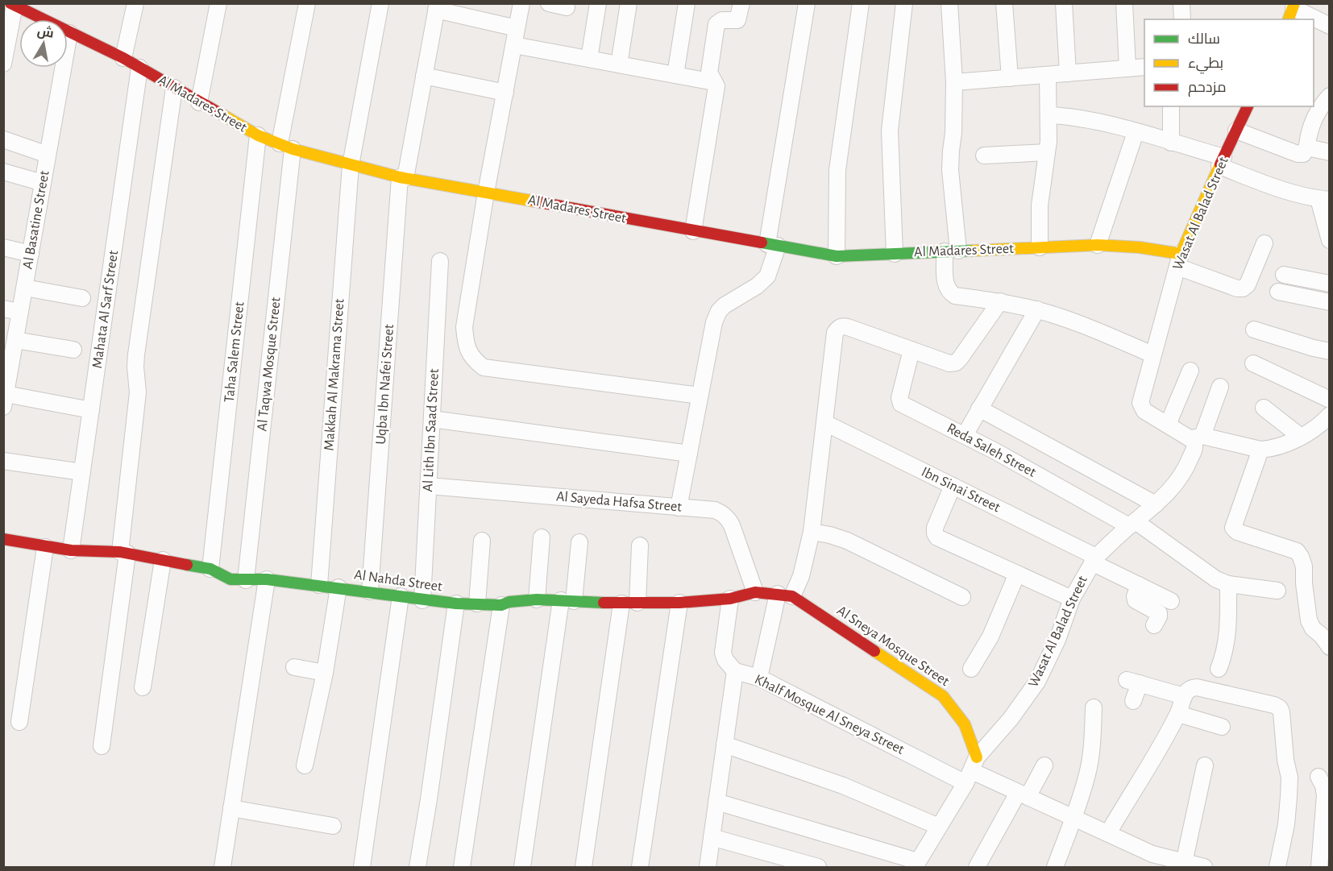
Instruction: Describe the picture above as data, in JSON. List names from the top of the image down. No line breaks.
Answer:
{"streets":{"street":["Al Madares Street","Wasat Al Balad Street","Al Basatine Street","Mahata Al Sarf Street","Taha Salem Street","Al Taqwa Mosque Street","Makkah Al Makrama Street","Uqba Ibn Nafei Street","Al Lith Ibn Saad Street","Reda Saleh Street","Ibn Sinai Street","Al Sayeda Hafsa Street","Al Nahda Street","Al Sneya Mosque Street","Khalf Mosque Al Sneya Street"]},"crossings":[["Al Madares Street","Wasat Al Balad Street"],["Al Madares Street","Al Basatine Street"],["Al Madares Street","Mahata Al Sarf Street"],["Al Madares Street","Taha Salem Street"],["Al Madares Street","Al Taqwa Mosque Street"],["Al Madares Street","Makkah Al Makrama Street"],["Al Madares Street","Uqba Ibn Nafei Street"],["Wasat Al Balad Street","Reda Saleh Street"],["Wasat Al Balad Street","Ibn Sinai Street"],["Wasat Al Balad Street","Al Sneya Mosque Street"],["Wasat Al Balad Street","Khalf Mosque Al Sneya Street"],["Mahata Al Sarf Street","Al Nahda Street"],["Taha Salem Street","Al Nahda Street"],["Al Taqwa Mosque Street","Al Nahda Street"],["Makkah Al Makrama Street","Al Nahda Street"],["Uqba Ibn Nafei Street","Al Nahda Street"],["Al Lith Ibn Saad Street","Al Sayeda Hafsa Street"],["Al Lith Ibn Saad Street","Al Nahda Street"],["Al Sayeda Hafsa Street","Al Nahda Street"],["Al Nahda Street","Al Sneya Mosque Street"],["Al Nahda Street","Khalf Mosque Al Sneya Street"],["Al Sneya Mosque Street","Khalf Mosque Al Sneya Street"]],"legend":["سالك","بطيء","مزدحم"],"north":"top"}
